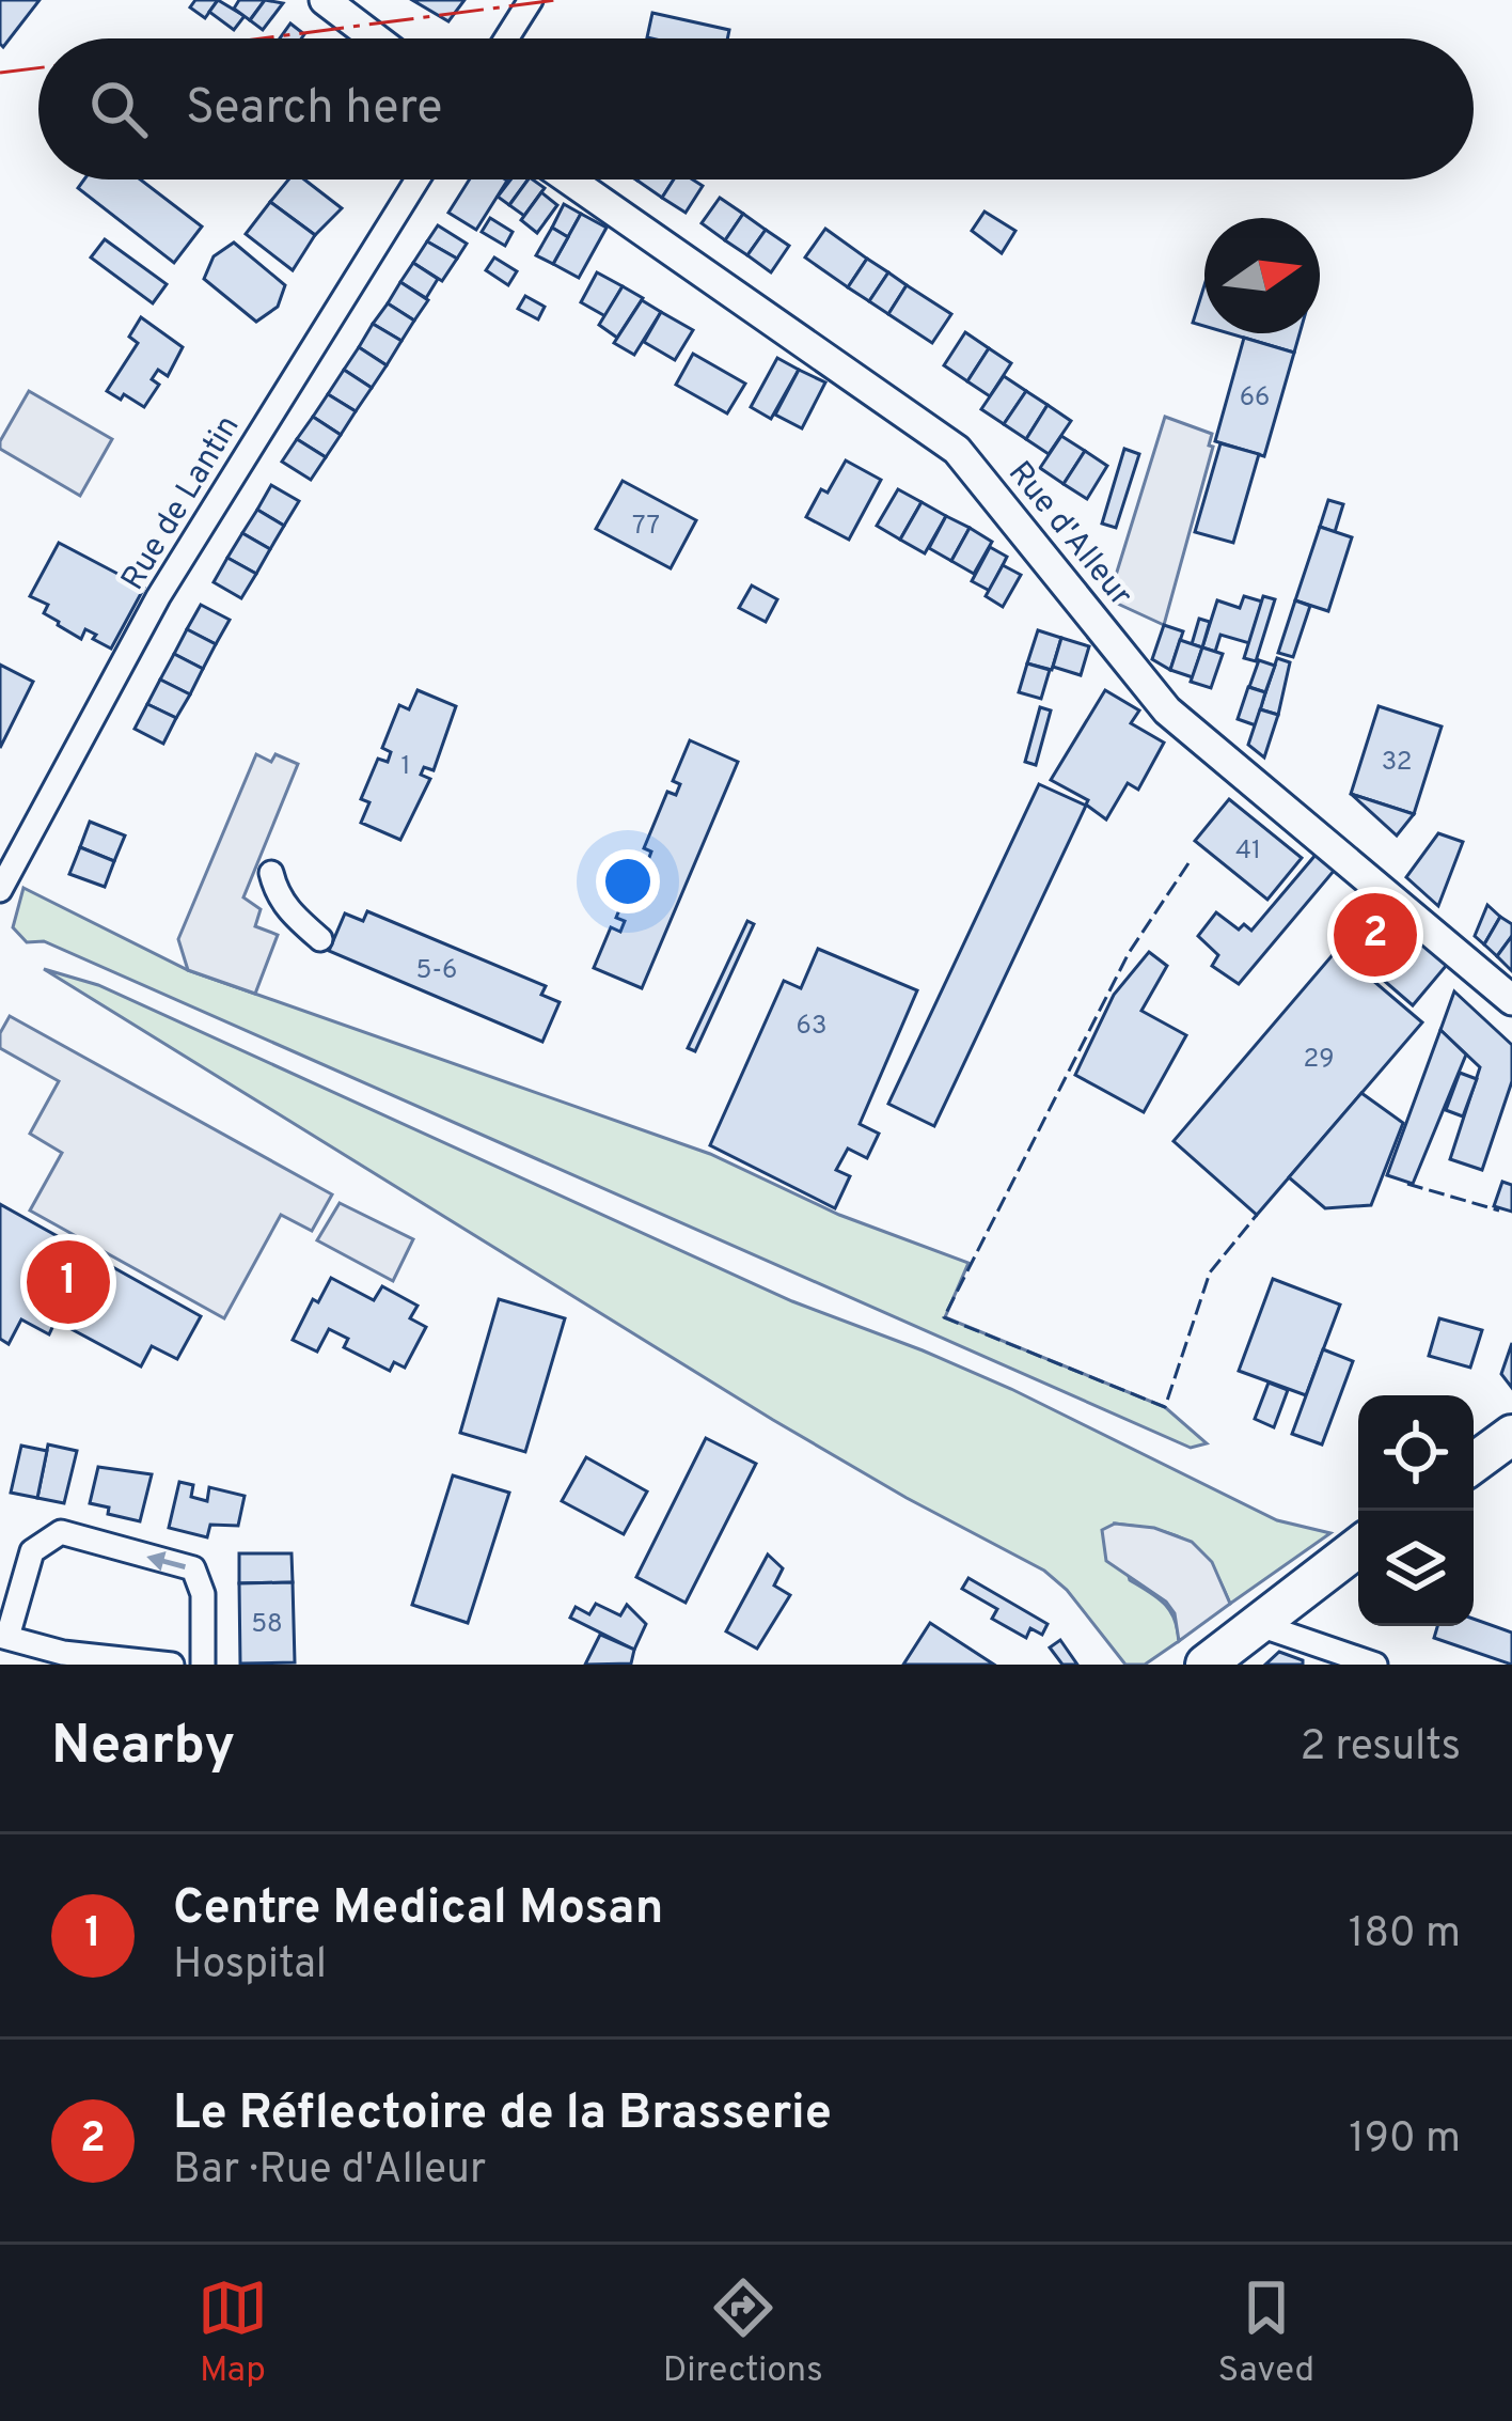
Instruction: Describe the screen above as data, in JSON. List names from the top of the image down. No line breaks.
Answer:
{"streets":{"street":["Rue de Lantin","Rue d'Alleur"]},"house_numbers":["66","77","32","1","41","5-6","63","29","58"],"north":"right","page":{"search":"Search here","pins":["2","1"],"heading":["Nearby","2 results"],"list":[{"mark":"1","name":"Centre Medical Mosan","note":"Hospital","value":"180 m"},{"mark":"2","name":"Le Réflectoire de la Brasserie","note":"Bar · Rue d'Alleur","value":"190 m"}],"nav":["Map","Directions","Saved"]}}
